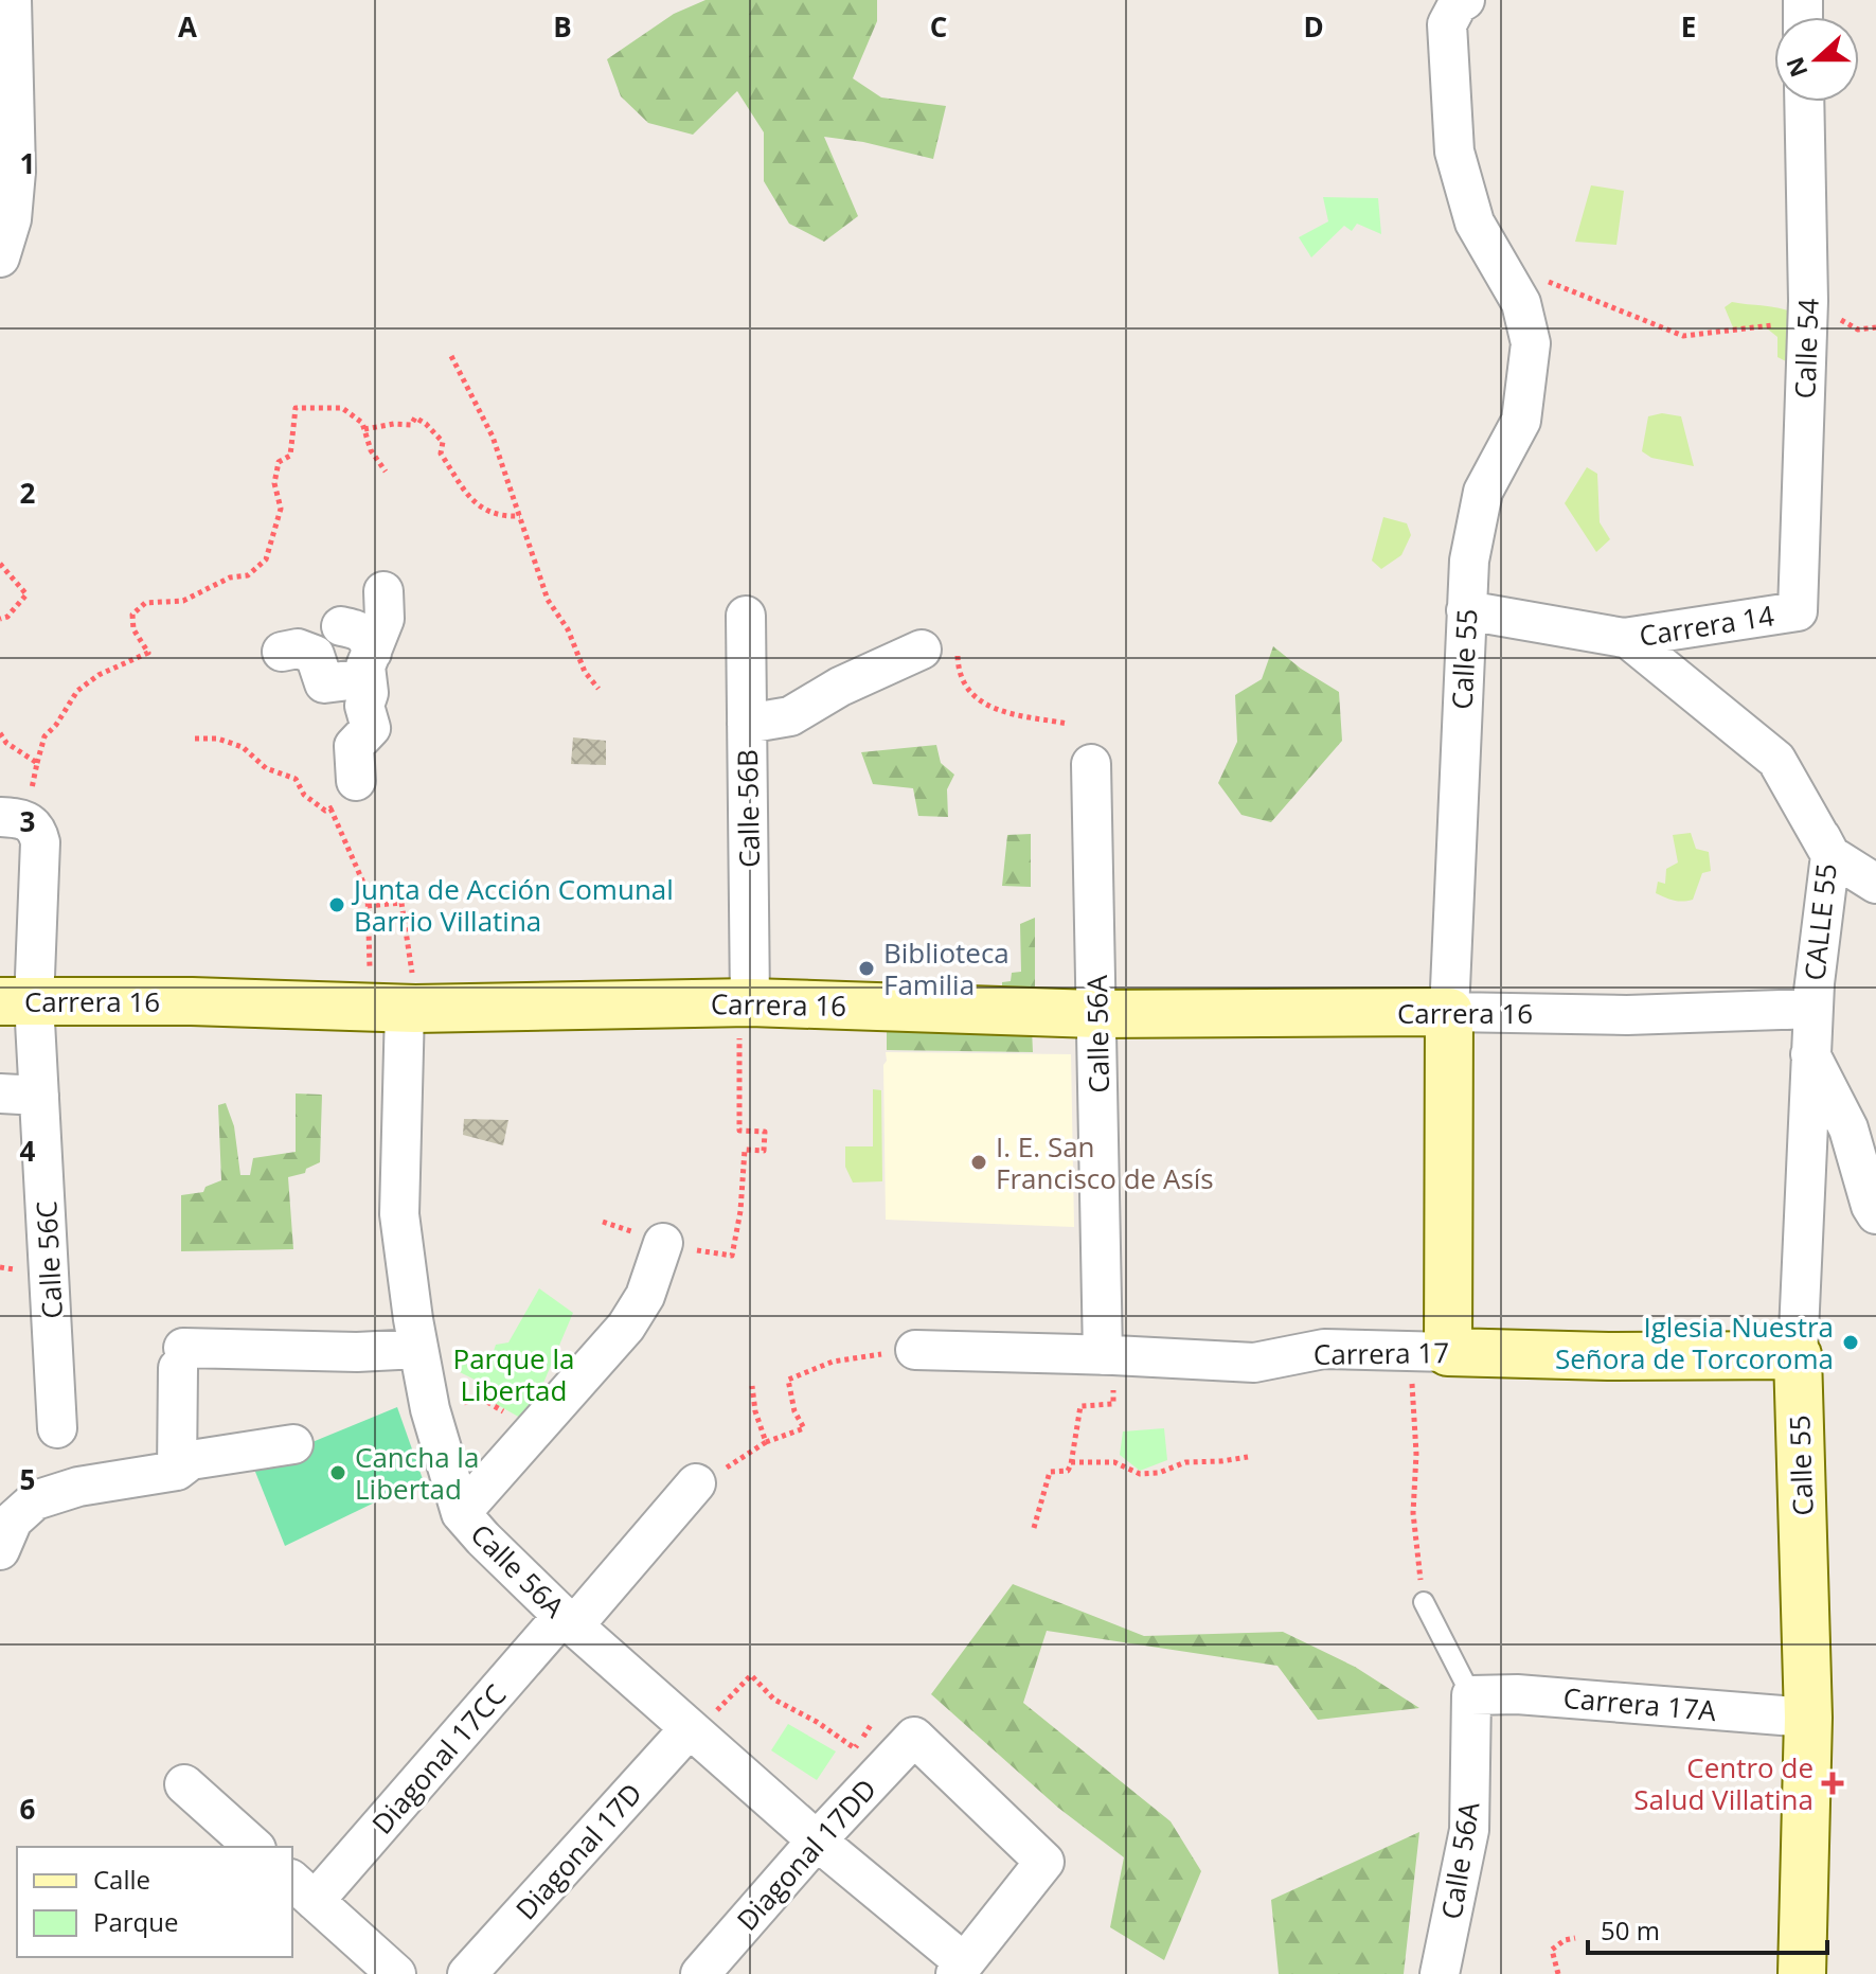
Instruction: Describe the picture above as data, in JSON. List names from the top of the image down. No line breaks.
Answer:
{"streets":{"street":["Calle 54","Carrera 14","Calle 55","Calle 56B","CALLE 55","Carrera 16","Calle 56A","Calle 56C","Carrera 17","Carrera 17A","Diagonal 17CC","Diagonal 17D","Diagonal 17DD"]},"crossings":[["Calle 54","Carrera 14"],["Carrera 14","Calle 55"],["Carrera 14","CALLE 55"],["Calle 55","CALLE 55"],["Calle 55","Carrera 16"],["Calle 55","Carrera 17"],["Calle 55","Carrera 17A"],["Calle 56B","Carrera 16"],["CALLE 55","Carrera 16"],["Carrera 16","Calle 56A"],["Carrera 16","Calle 56C"],["Calle 56A","Carrera 17"],["Calle 56A","Carrera 17A"],["Calle 56A","Diagonal 17CC"],["Calle 56A","Diagonal 17D"],["Calle 56A","Diagonal 17DD"]],"parks":["Parque la Libertad"],"places":{"other":["Junta de Acción Comunal Barrio Villatina","Biblioteca Familia","I. E. San Francisco de Asís","Iglesia Nuestra Señora de Torcoroma","Cancha la Libertad"],"health":["Centro de Salud Villatina"]},"legend":["Calle","Parque"],"scale_bar":"50 m","north":"left","grid":{"columns":["A","B","C","D","E"],"rows":["1","2","3","4","5","6"]}}
